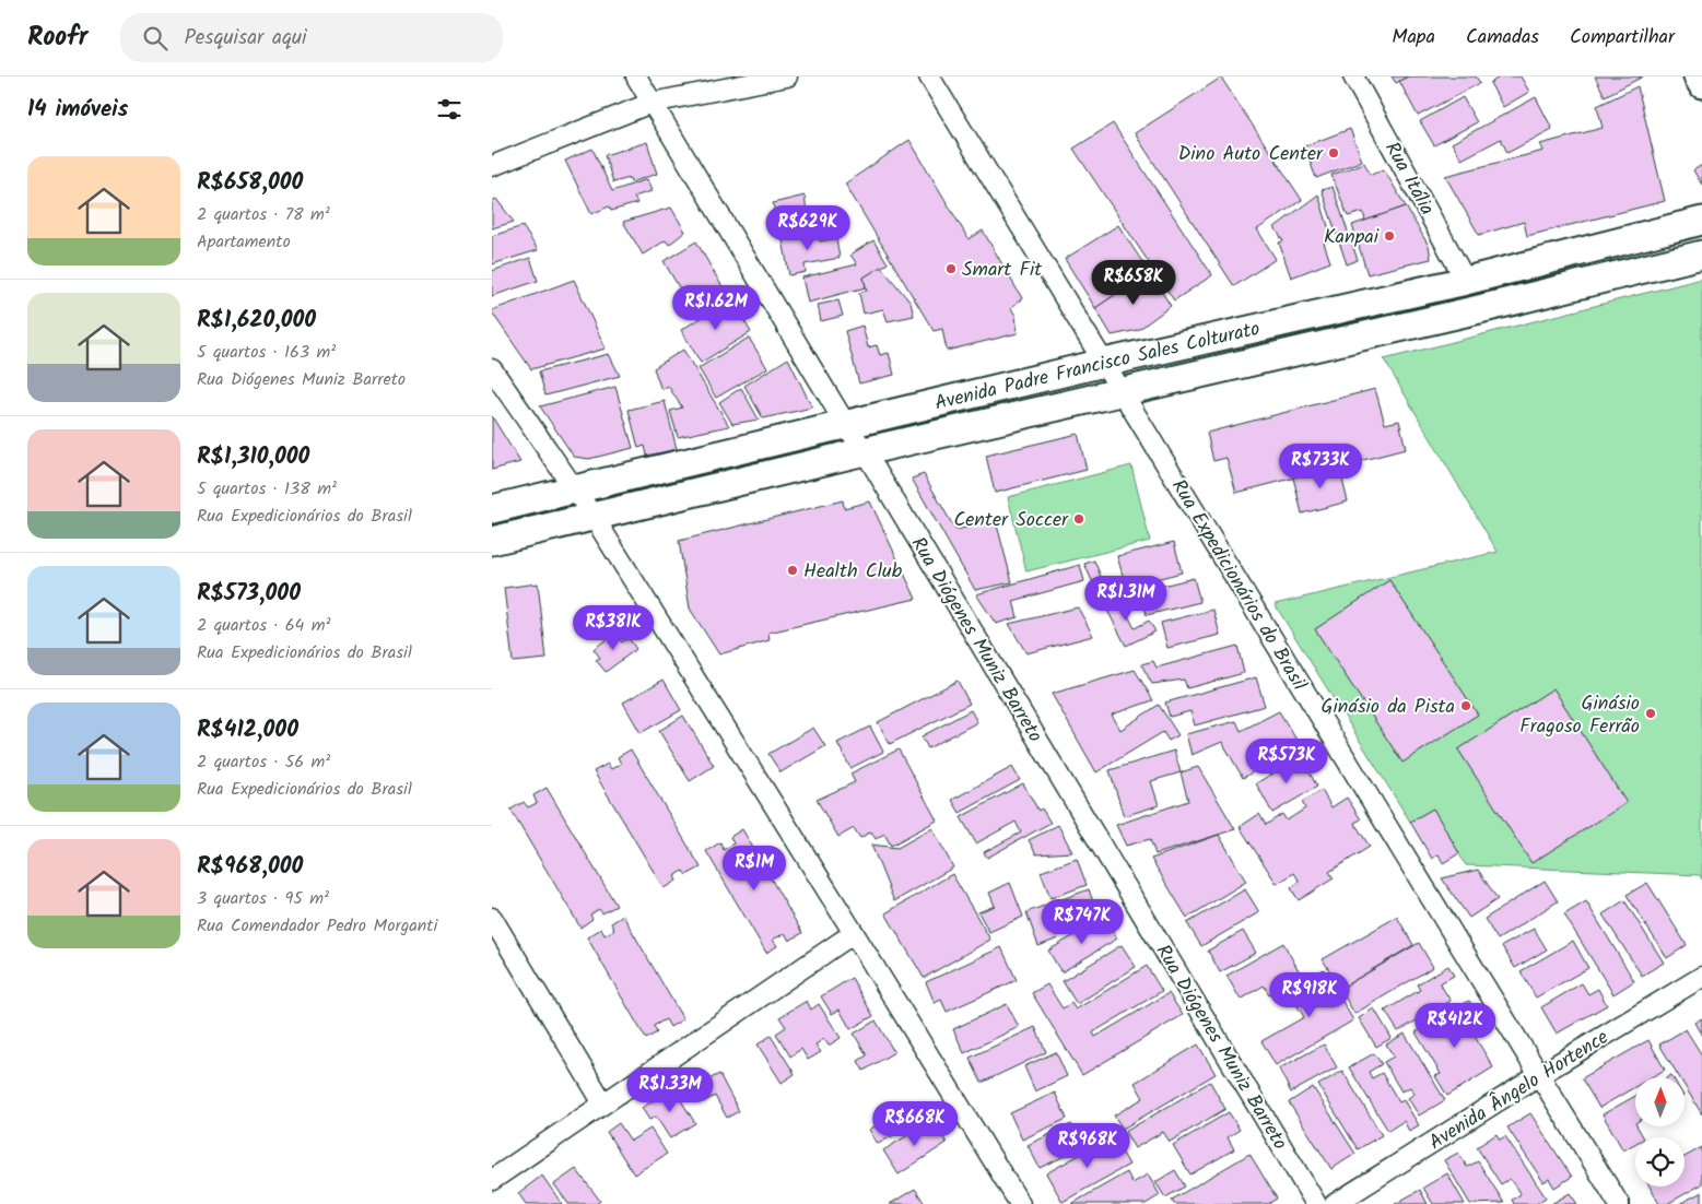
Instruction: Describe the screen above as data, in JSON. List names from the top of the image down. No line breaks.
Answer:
{"streets":{"main road":["Avenida Padre Francisco Sales Colturato"],"street":["Rua Itália","Rua Expedicionários do Brasil","Rua Diógenes Muniz Barreto","Avenida Ângelo Hortence"]},"crossings":[["Rua Itália","Avenida Padre Francisco Sales Colturato"],["Avenida Padre Francisco Sales Colturato","Rua Expedicionários do Brasil"],["Avenida Padre Francisco Sales Colturato","Rua Diógenes Muniz Barreto"],["Rua Expedicionários do Brasil","Avenida Ângelo Hortence"]],"places":["Dino Auto Center","Kanpai","Smart Fit","Center Soccer","Health Club","Ginásio da Pista","Ginásio Fragoso Ferrão"],"north":"top","page":{"header":"Roofr","search":"Pesquisar aqui","nav":["Mapa","Camadas","Compartilhar"],"heading":"14 imóveis","list":[{"name":"R$658,000","note":"2 quartos · 78 m² · Apartamento"},{"name":"R$1,620,000","note":"5 quartos · 163 m² · Rua Diógenes Muniz Barreto"},{"name":"R$1,310,000","note":"5 quartos · 138 m² · Rua Expedicionários do Brasil"},{"name":"R$573,000","note":"2 quartos · 64 m² · Rua Expedicionários do Brasil"},{"name":"R$412,000","note":"2 quartos · 56 m² · Rua Expedicionários do Brasil"},{"name":"R$968,000","note":"3 quartos · 95 m² · Rua Comendador Pedro Morganti"}],"price":["R$629K","R$658K","R$1.62M","R$733K","R$1.31M","R$381K","R$573K","R$1M","R$747K","R$918K","R$412K","R$1.33M","R$668K","R$968K"]}}
